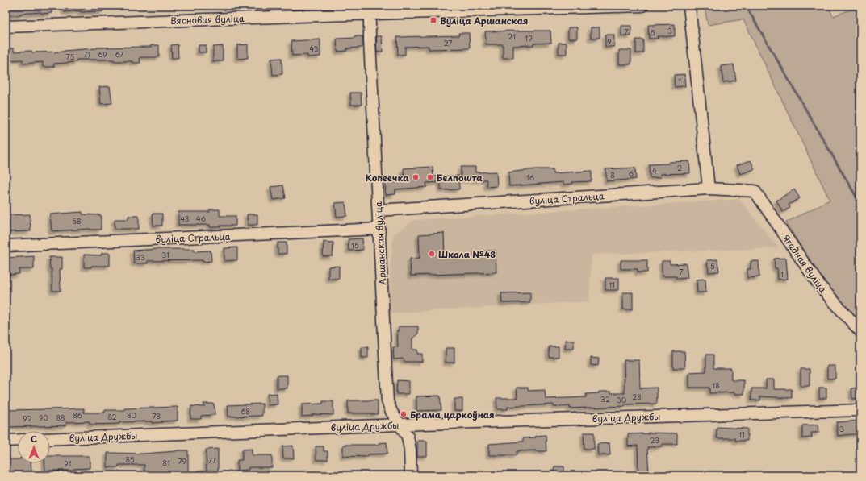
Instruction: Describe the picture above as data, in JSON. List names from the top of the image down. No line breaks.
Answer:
{"streets":{"street":["Вясновая вуліца","вуліца Стральца","Аршанская вуліца","Ягадная вуліца","вуліца Дружбы"]},"crossings":[["Вясновая вуліца","Аршанская вуліца"],["вуліца Стральца","Аршанская вуліца"],["вуліца Стральца","Ягадная вуліца"],["Аршанская вуліца","вуліца Дружбы"]],"places":{"transit":["Вуліца Аршанская"],"other":["Копеечка","Белпошта","Школа №48","Брама царкоўная"]},"house_numbers":["3","7","5","21","19","9","27","43","71","69","67","75","1","2","4","6","8","16","48","46","58","15","31","33","5","7","1","11","18","28","32","30","68","86","80","78","82","90","88","92","3","11","23","85","77","79","81","91"],"north":"top"}
